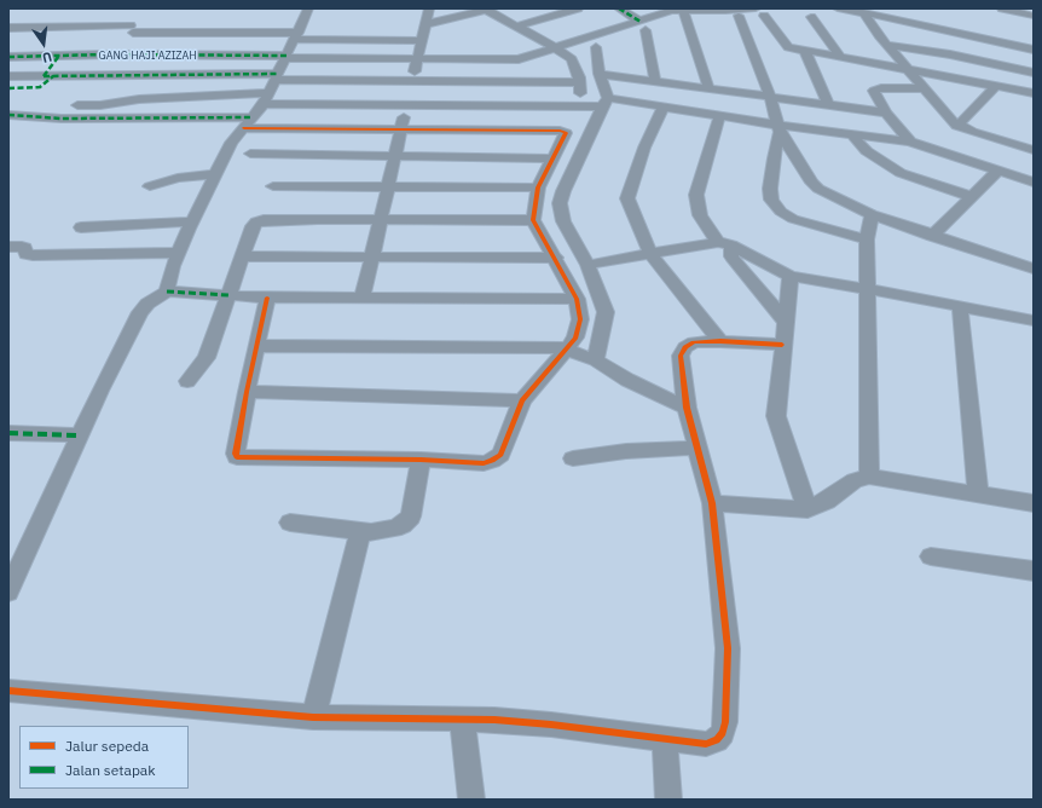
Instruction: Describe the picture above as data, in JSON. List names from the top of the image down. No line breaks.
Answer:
{"streets":{"street":["GANG HAJI AZIZAH"]},"legend":["Jalur sepeda","Jalan setapak"],"north":"bottom"}
